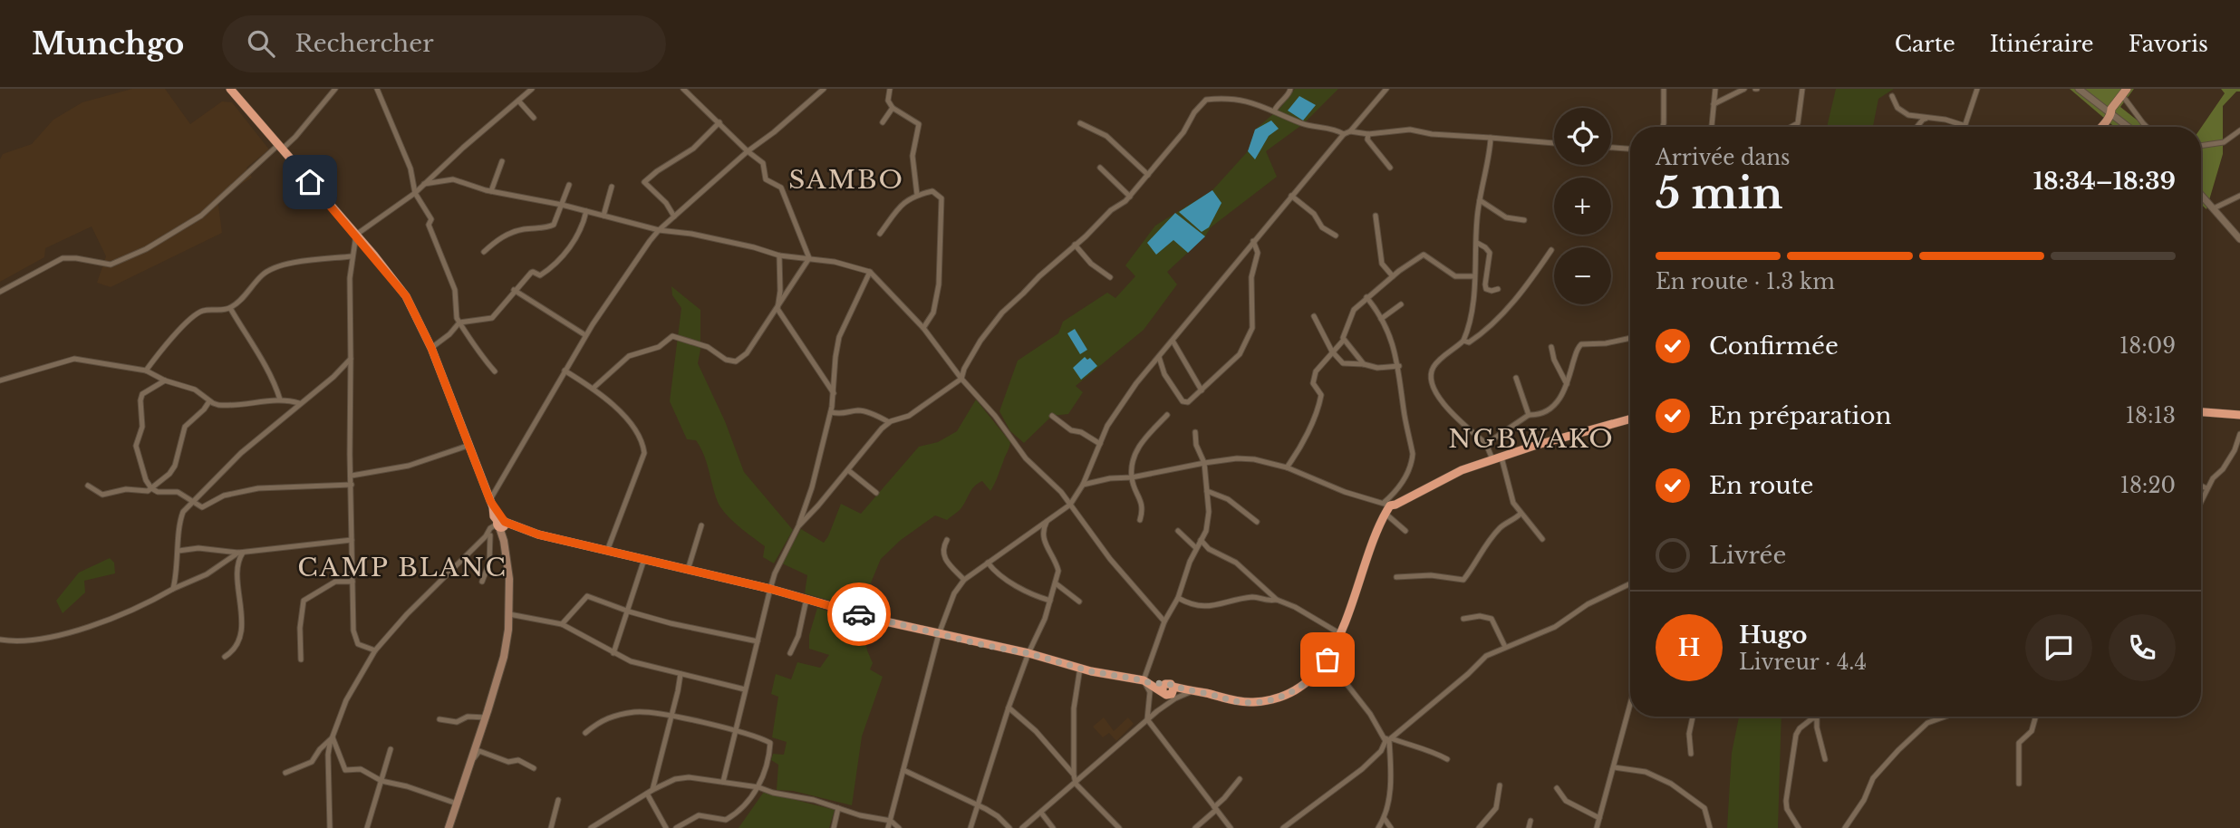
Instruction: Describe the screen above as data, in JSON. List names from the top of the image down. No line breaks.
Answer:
{"districts":["SAMBO","NGBWAKO","CAMP BLANC"],"page":{"header":"Munchgo","search":"Rechercher","nav":["Carte","Itinéraire","Favoris"],"map_buttons":["+","−"],"heading":["5 min","Arrivée dans","18:34–18:39"],"panel":["Hugo","Livreur · 4.4"],"bar":"En route · 1.3 km","list":[["Confirmée","18:09"],["En préparation","18:13"],["En route","18:20"],"Livrée"],"round":"H"}}
